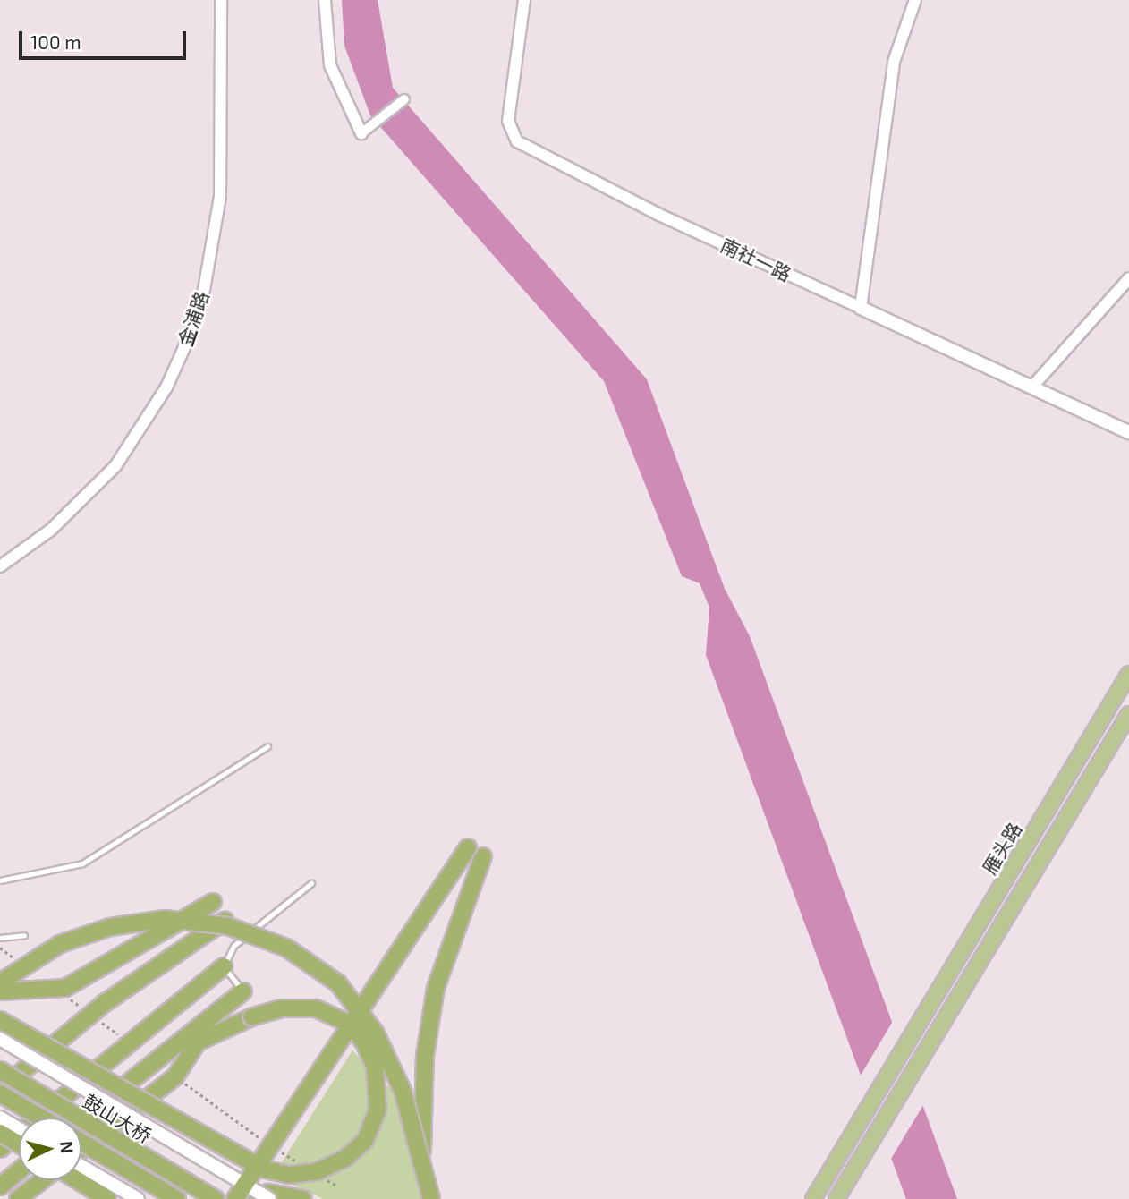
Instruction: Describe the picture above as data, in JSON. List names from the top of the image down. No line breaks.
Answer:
{"streets":{"highway":["鼓山大桥"],"main road":["南社一路","雁头路"],"street":["金浦路"]},"scale_bar":"100 m","north":"right"}
